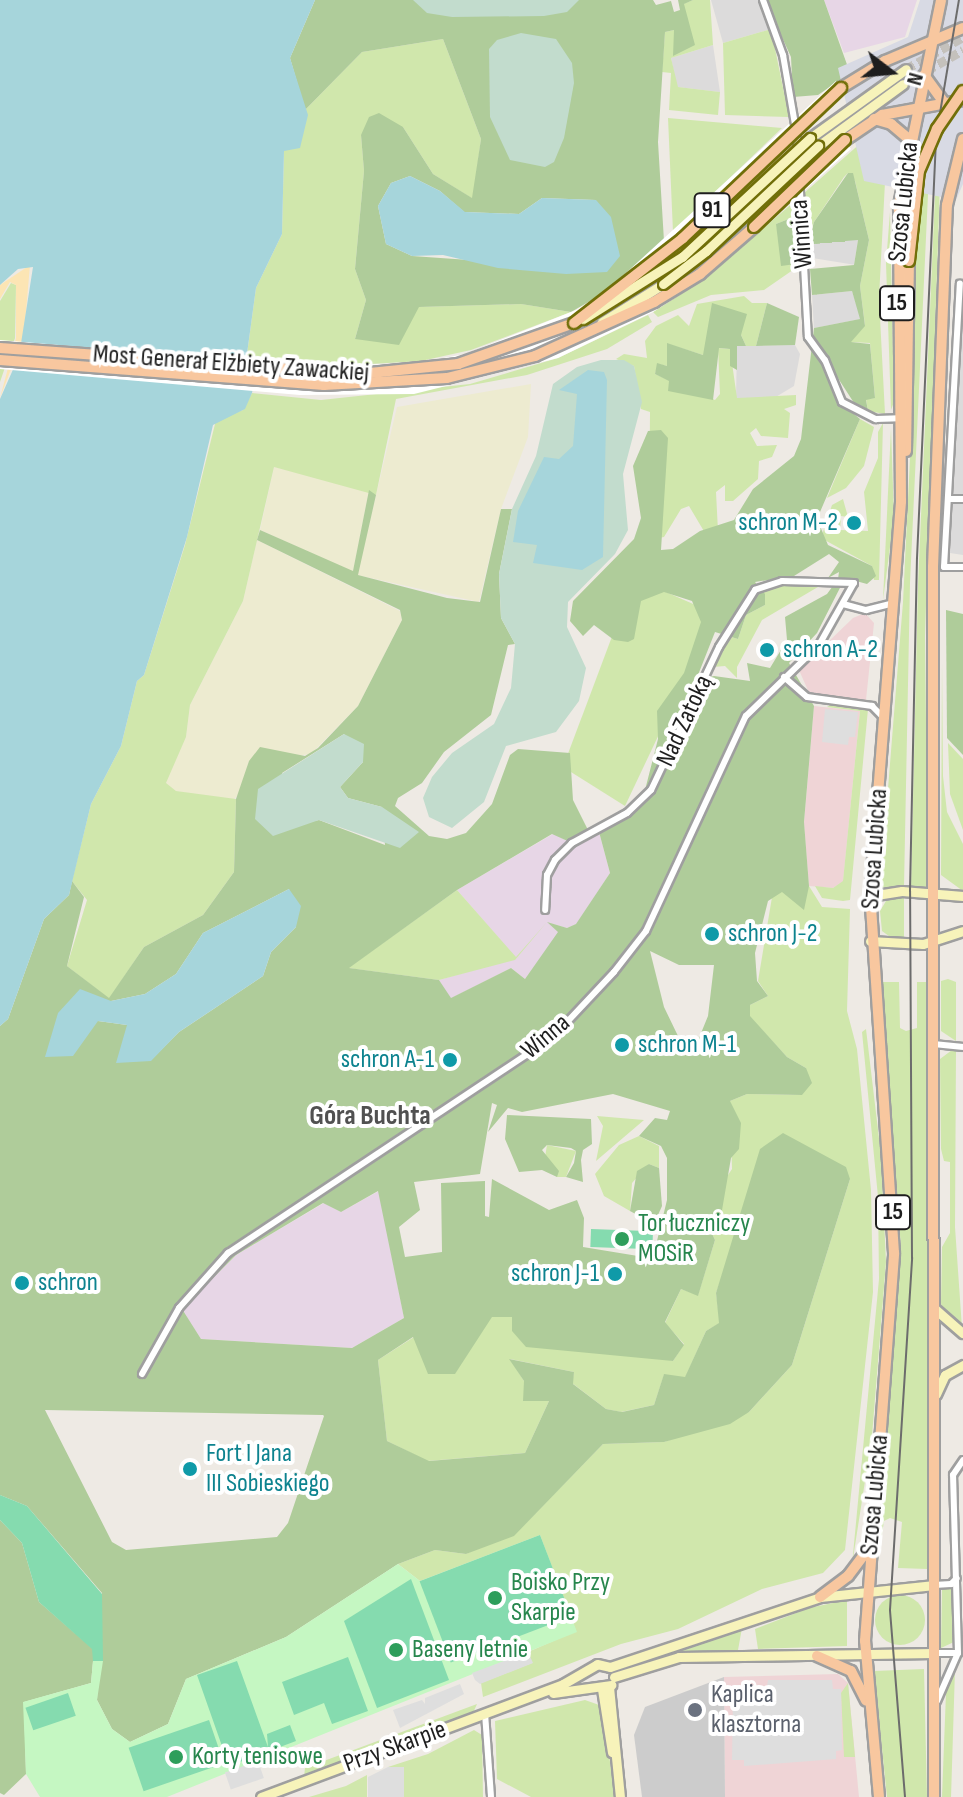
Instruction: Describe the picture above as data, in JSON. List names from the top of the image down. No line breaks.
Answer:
{"streets":{"main road":["Szosa Lubicka","91","15","Most Generał Elżbiety Zawackiej"],"street":["Winnica","Nad Zatoką","Winna","Przy Skarpie"]},"crossings":[["Szosa Lubicka","91"],["Szosa Lubicka","Winnica"],["Szosa Lubicka","15"],["91","15"],["91","Most Generał Elżbiety Zawackiej"],["15","Most Generał Elżbiety Zawackiej"],["15","Przy Skarpie"],["Nad Zatoką","Winna"]],"districts":["Góra Buchta"],"places":["schron M-2","schron A-2","schron J-2","schron M-1","schron A-1","Tor łuczniczy MOSiR","schron J-1","schron","Fort I Jana III Sobieskiego","Boisko Przy Skarpie","Baseny letnie","Kaplica klasztorna","Korty tenisowe"],"north":"right"}
